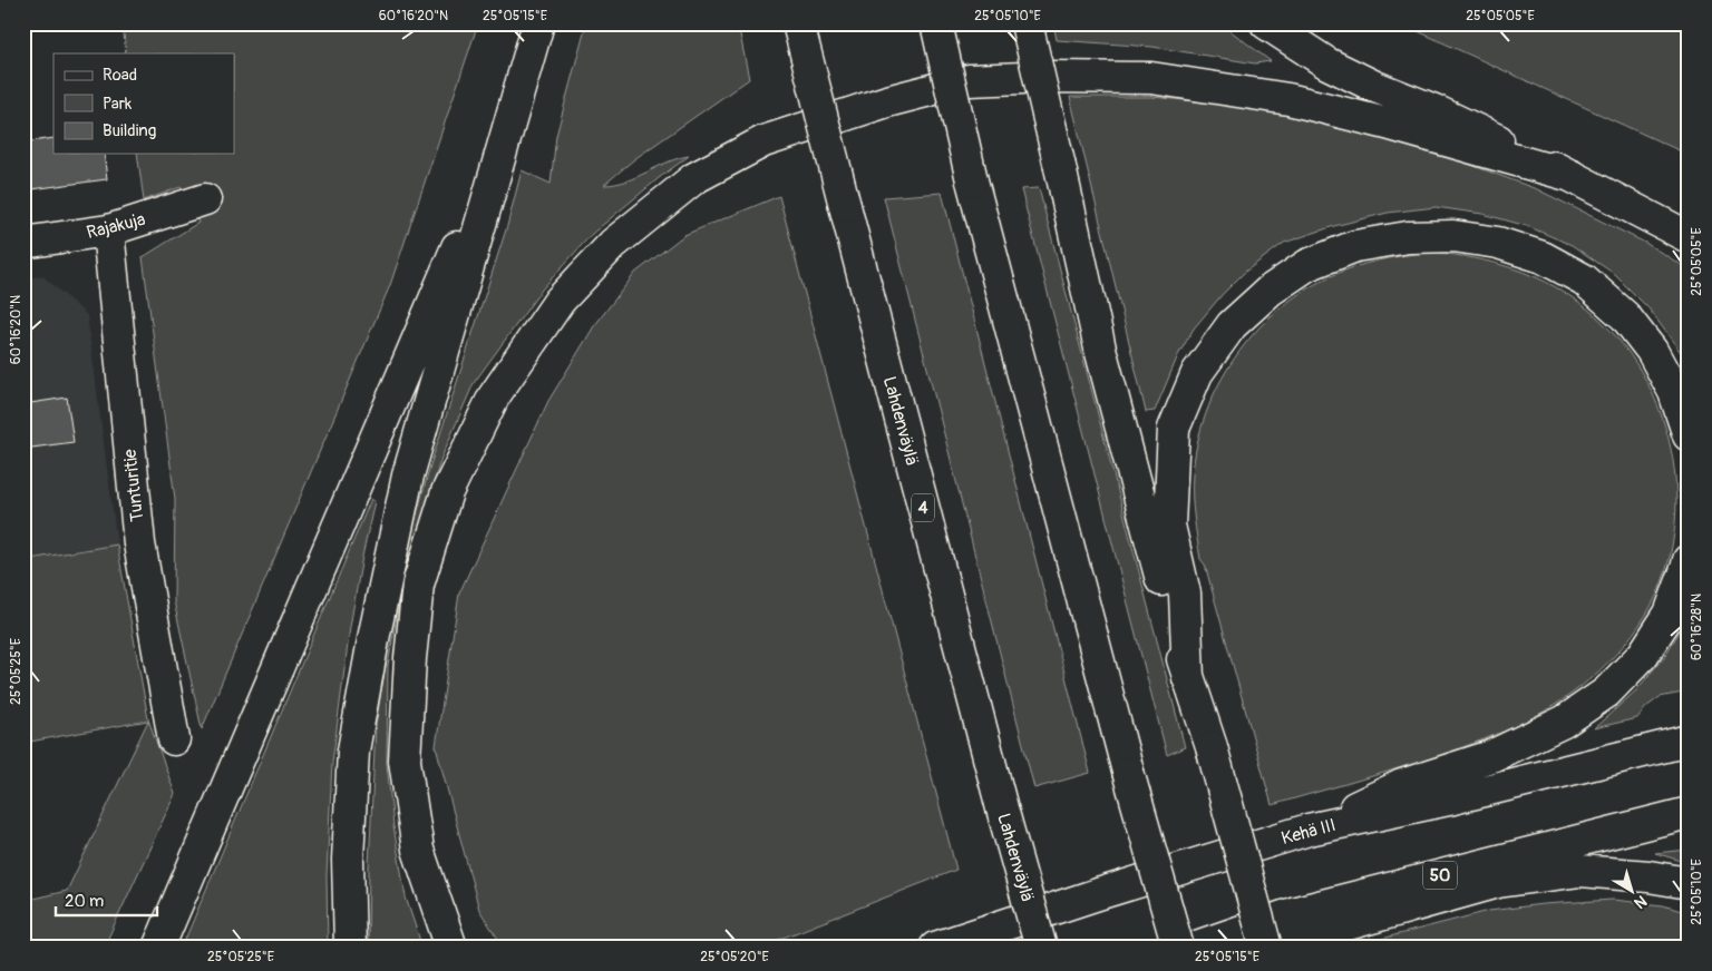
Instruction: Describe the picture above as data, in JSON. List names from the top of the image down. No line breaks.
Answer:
{"streets":{"main road":["Rajakuja","Lahdenväylä","Tunturitie","4","Kehä III","50"]},"crossings":[["Rajakuja","Tunturitie"]],"legend":["Road","Park","Building"],"scale_bar":"20 m","north":"bottom right","coordinates":["60°16'20\"N","25°05'15\"E","25°05'10\"E","25°05'05\"E","60°16'28\"N","25°05'25\"E","25°05'20\"E"]}
